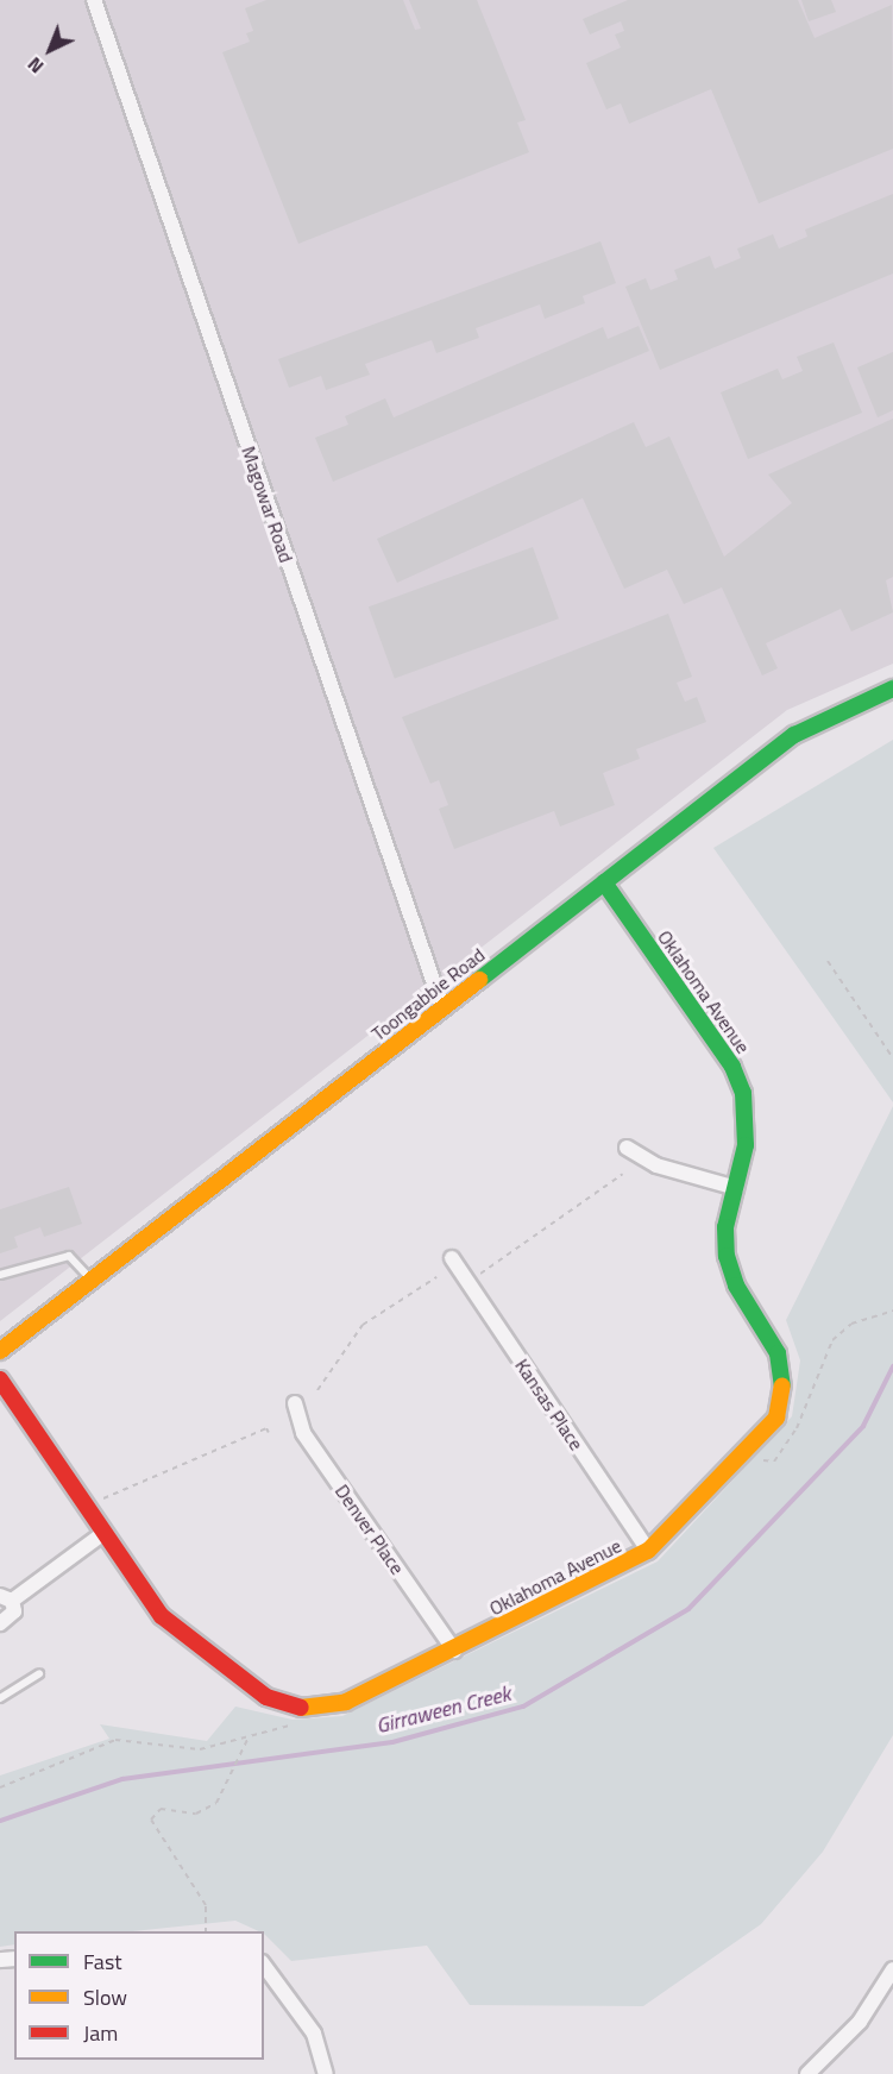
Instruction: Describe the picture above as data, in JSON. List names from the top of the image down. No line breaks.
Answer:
{"streets":{"street":["Magowar Road","Oklahoma Avenue","Toongabbie Road","Kansas Place","Denver Place"]},"crossings":[["Magowar Road","Toongabbie Road"],["Oklahoma Avenue","Toongabbie Road"],["Oklahoma Avenue","Kansas Place"],["Oklahoma Avenue","Denver Place"]],"water":["Girraween Creek"],"legend":["Fast","Slow","Jam"],"north":"bottom left"}
